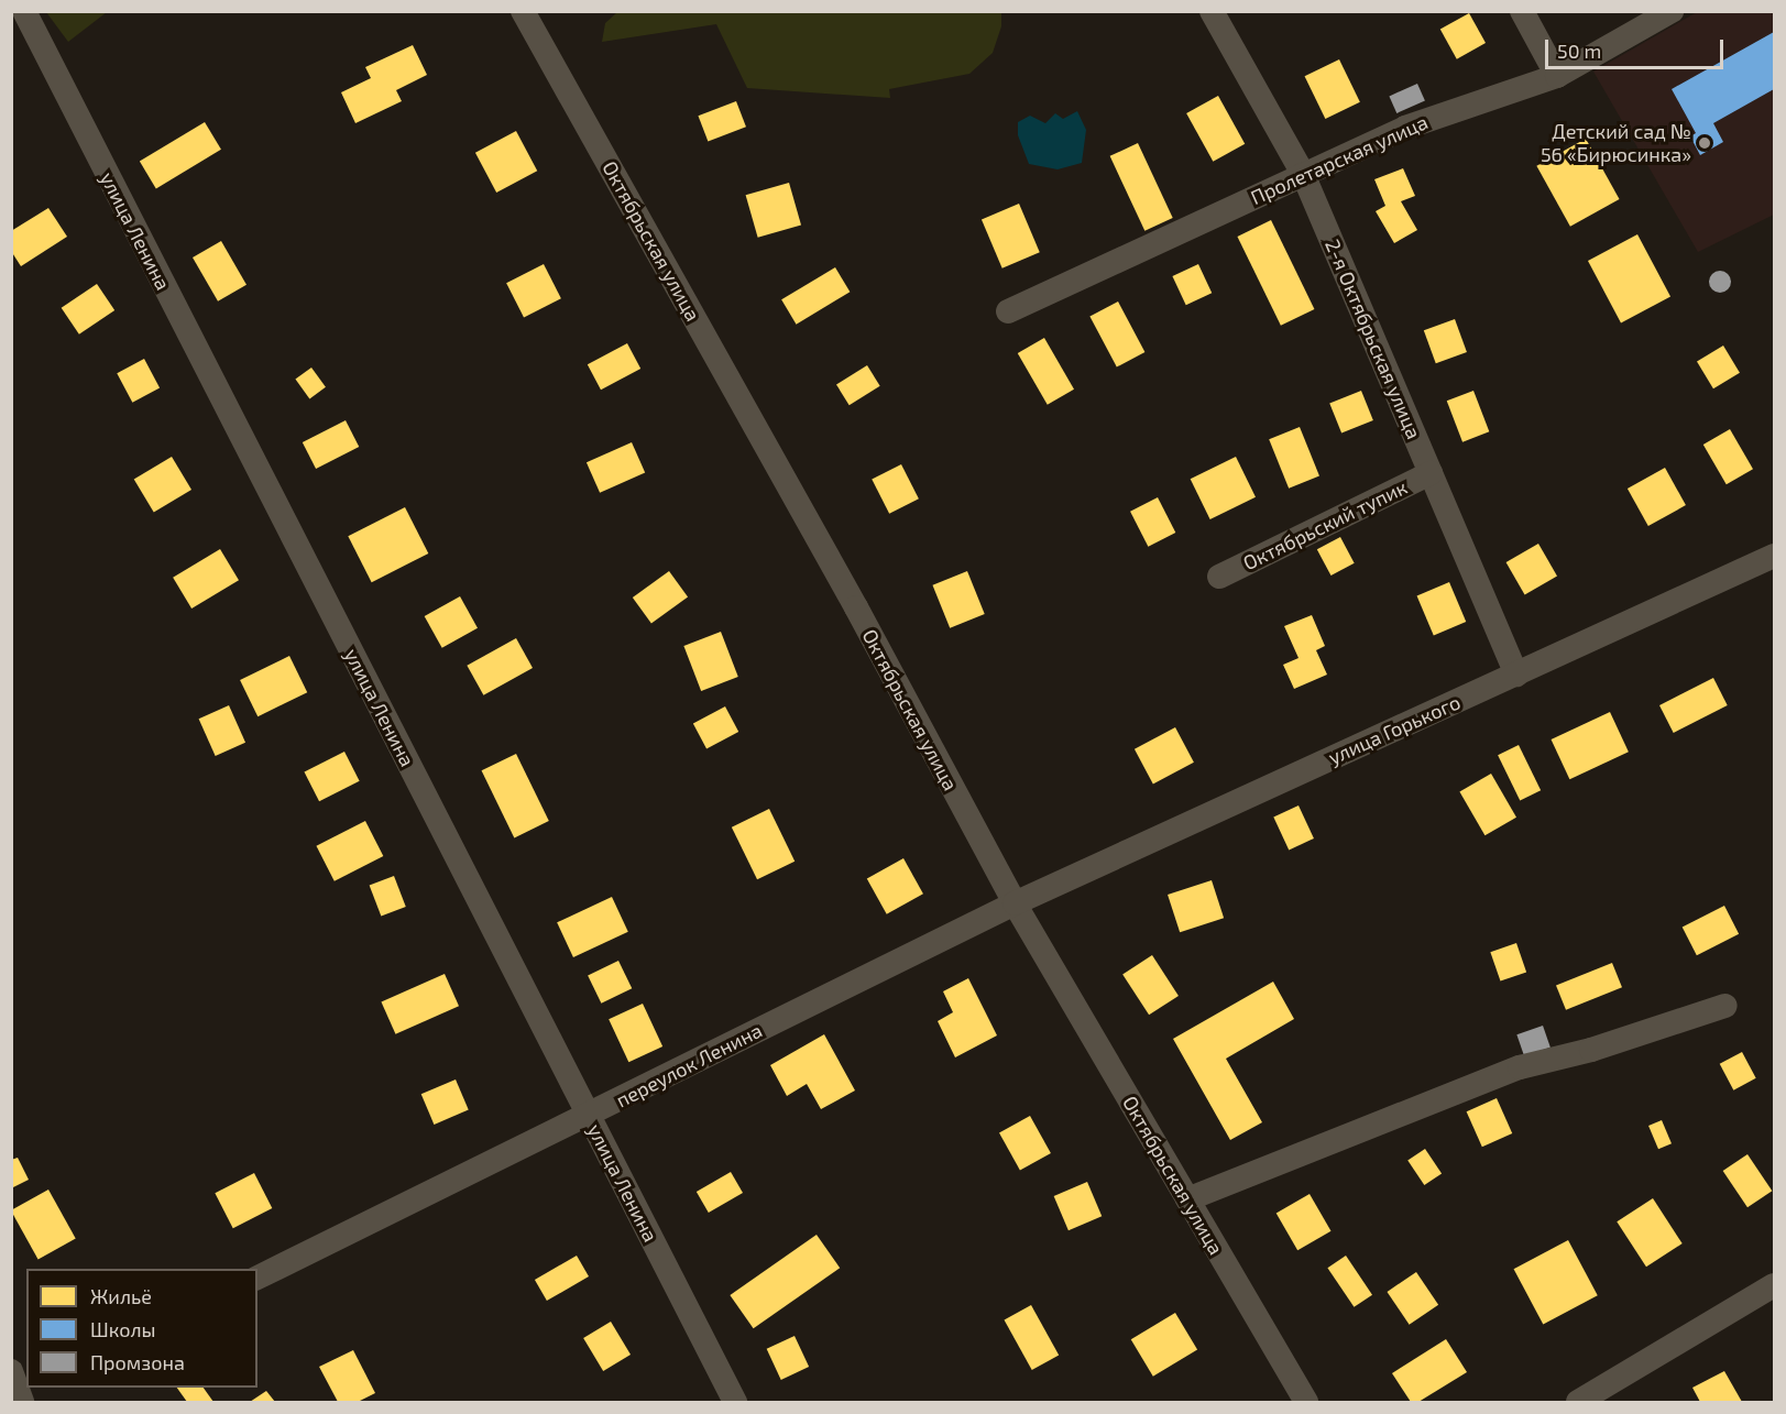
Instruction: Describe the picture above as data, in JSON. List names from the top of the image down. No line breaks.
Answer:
{"streets":{"street":["Пролетарская улица","улица Ленина","Октябрьская улица","2-я Октябрьская улица","Октябрьский тупик","улица Горького","переулок Ленина"]},"crossings":[["Пролетарская улица","2-я Октябрьская улица"],["улица Ленина","переулок Ленина"],["Октябрьская улица","улица Горького"],["Октябрьская улица","переулок Ленина"],["2-я Октябрьская улица","Октябрьский тупик"],["2-я Октябрьская улица","улица Горького"],["улица Горького","переулок Ленина"]],"places":["Детский сад № 56 «Бирюсинка»"],"legend":["Жильё","Школы","Промзона"],"scale_bar":"50 m"}
